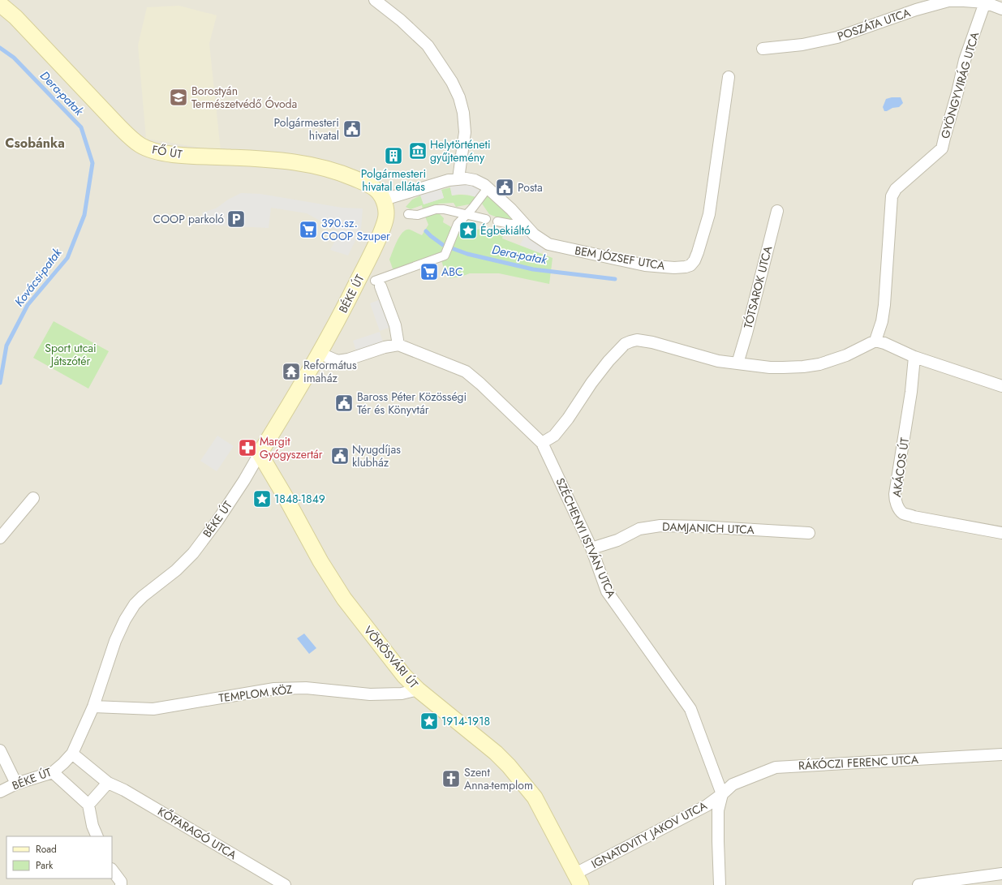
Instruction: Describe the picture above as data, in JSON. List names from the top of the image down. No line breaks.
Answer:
{"streets":{"main road":["FŐ ÚT","BÉKE ÚT","VÖRÖSVÁRI ÚT"],"street":["POSZÁTA UTCA","GYÖNGYVIRÁG UTCA","BEM JÓZSEF UTCA","TÓTSAROK UTCA","AKÁCOS ÚT","DAMJANICH UTCA","SZÉCHENYI ISTVÁN UTCA","TEMPLOM KÖZ","RÁKÓCZI FERENC UTCA","KŐFARAGÓ UTCA","IGNATOVITY JAKOV UTCA"]},"crossings":[["POSZÁTA UTCA","GYÖNGYVIRÁG UTCA"],["FŐ ÚT","BEM JÓZSEF UTCA"],["FŐ ÚT","BÉKE ÚT"],["BEM JÓZSEF UTCA","BÉKE ÚT"],["BÉKE ÚT","VÖRÖSVÁRI ÚT"],["BÉKE ÚT","TEMPLOM KÖZ"],["BÉKE ÚT","KŐFARAGÓ UTCA"],["DAMJANICH UTCA","SZÉCHENYI ISTVÁN UTCA"],["SZÉCHENYI ISTVÁN UTCA","RÁKÓCZI FERENC UTCA"],["SZÉCHENYI ISTVÁN UTCA","IGNATOVITY JAKOV UTCA"],["VÖRÖSVÁRI ÚT","TEMPLOM KÖZ"],["VÖRÖSVÁRI ÚT","IGNATOVITY JAKOV UTCA"],["RÁKÓCZI FERENC UTCA","IGNATOVITY JAKOV UTCA"]],"districts":["Csobánka"],"water":["Dera-patak","Kovácsi-patak"],"parks":["Sport utcai Játszótér"],"places":{"school or university":["Borostyán Természetvédő Óvoda"],"public building":["Polgármesteri hivatal","Posta","Baross Péter Közösségi Tér és Könyvtár","Nyugdíjas klubház"],"museum":["Helytörténeti gyűjtemény"],"building":["Polgármesteri hivatal ellátás"],"parking":["COOP parkoló"],"supermarket":["390.sz. COOP Szuper","ABC"],"place":["Égbekiáltó","1848-1849","1914-1918"],"temple":["Református imaház"],"pharmacy":["Margit Gyógyszertár"],"church":["Szent Anna-templom"]},"legend":["Road","Park"]}
